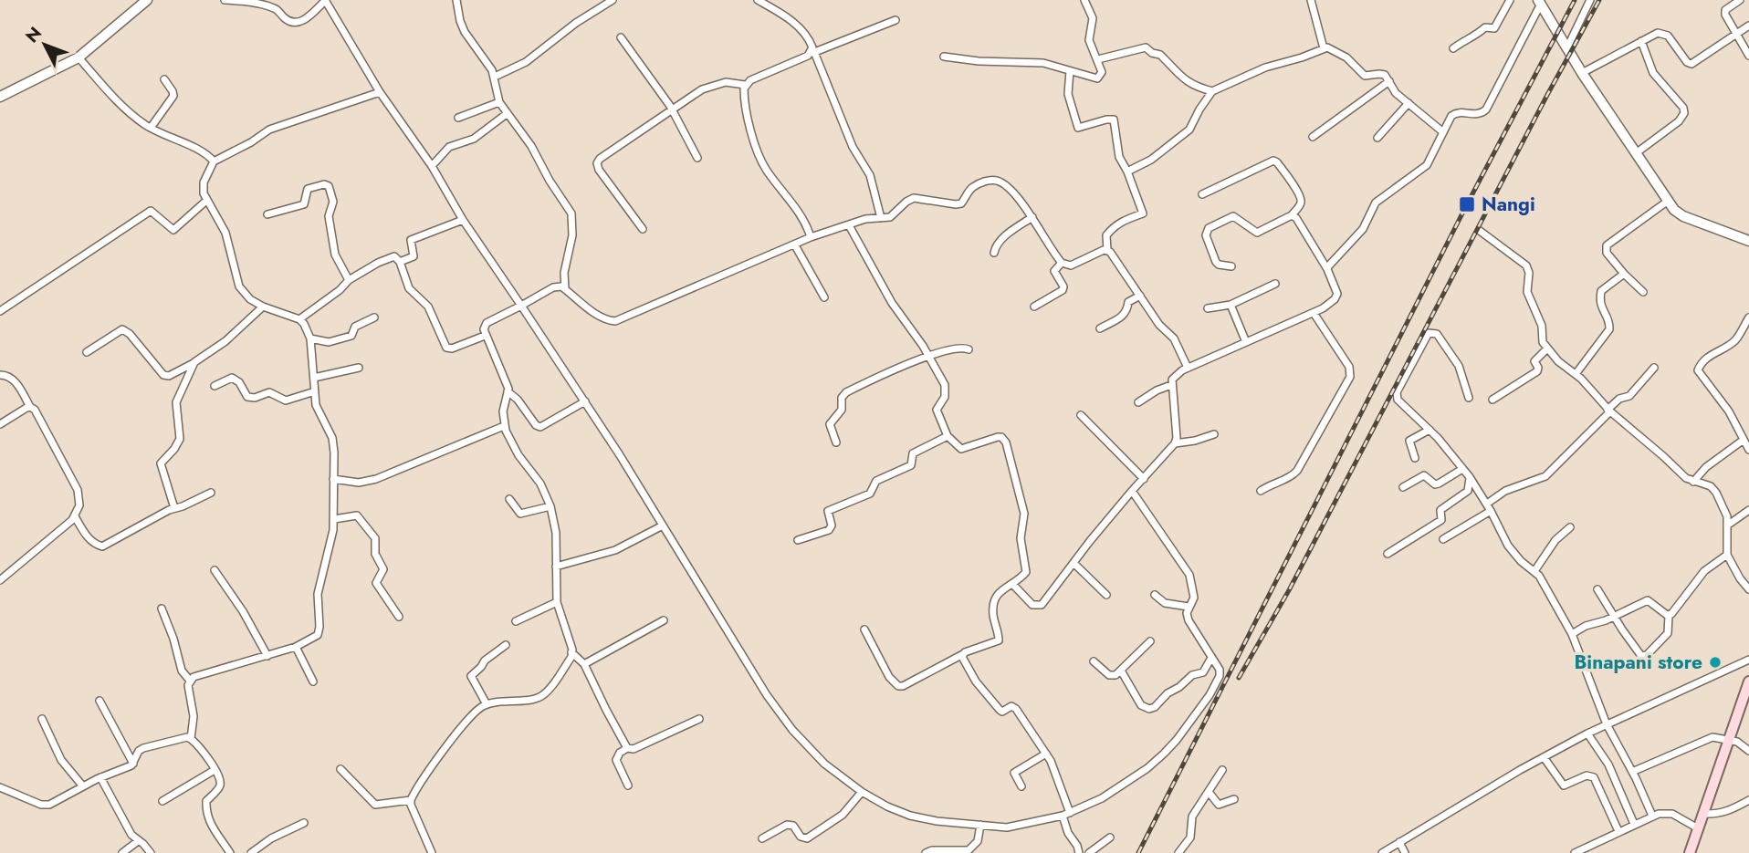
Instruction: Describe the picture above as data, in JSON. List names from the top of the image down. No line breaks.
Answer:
{"places":{"transit":["Nangi"],"other":["Binapani store"]},"north":"top left"}
